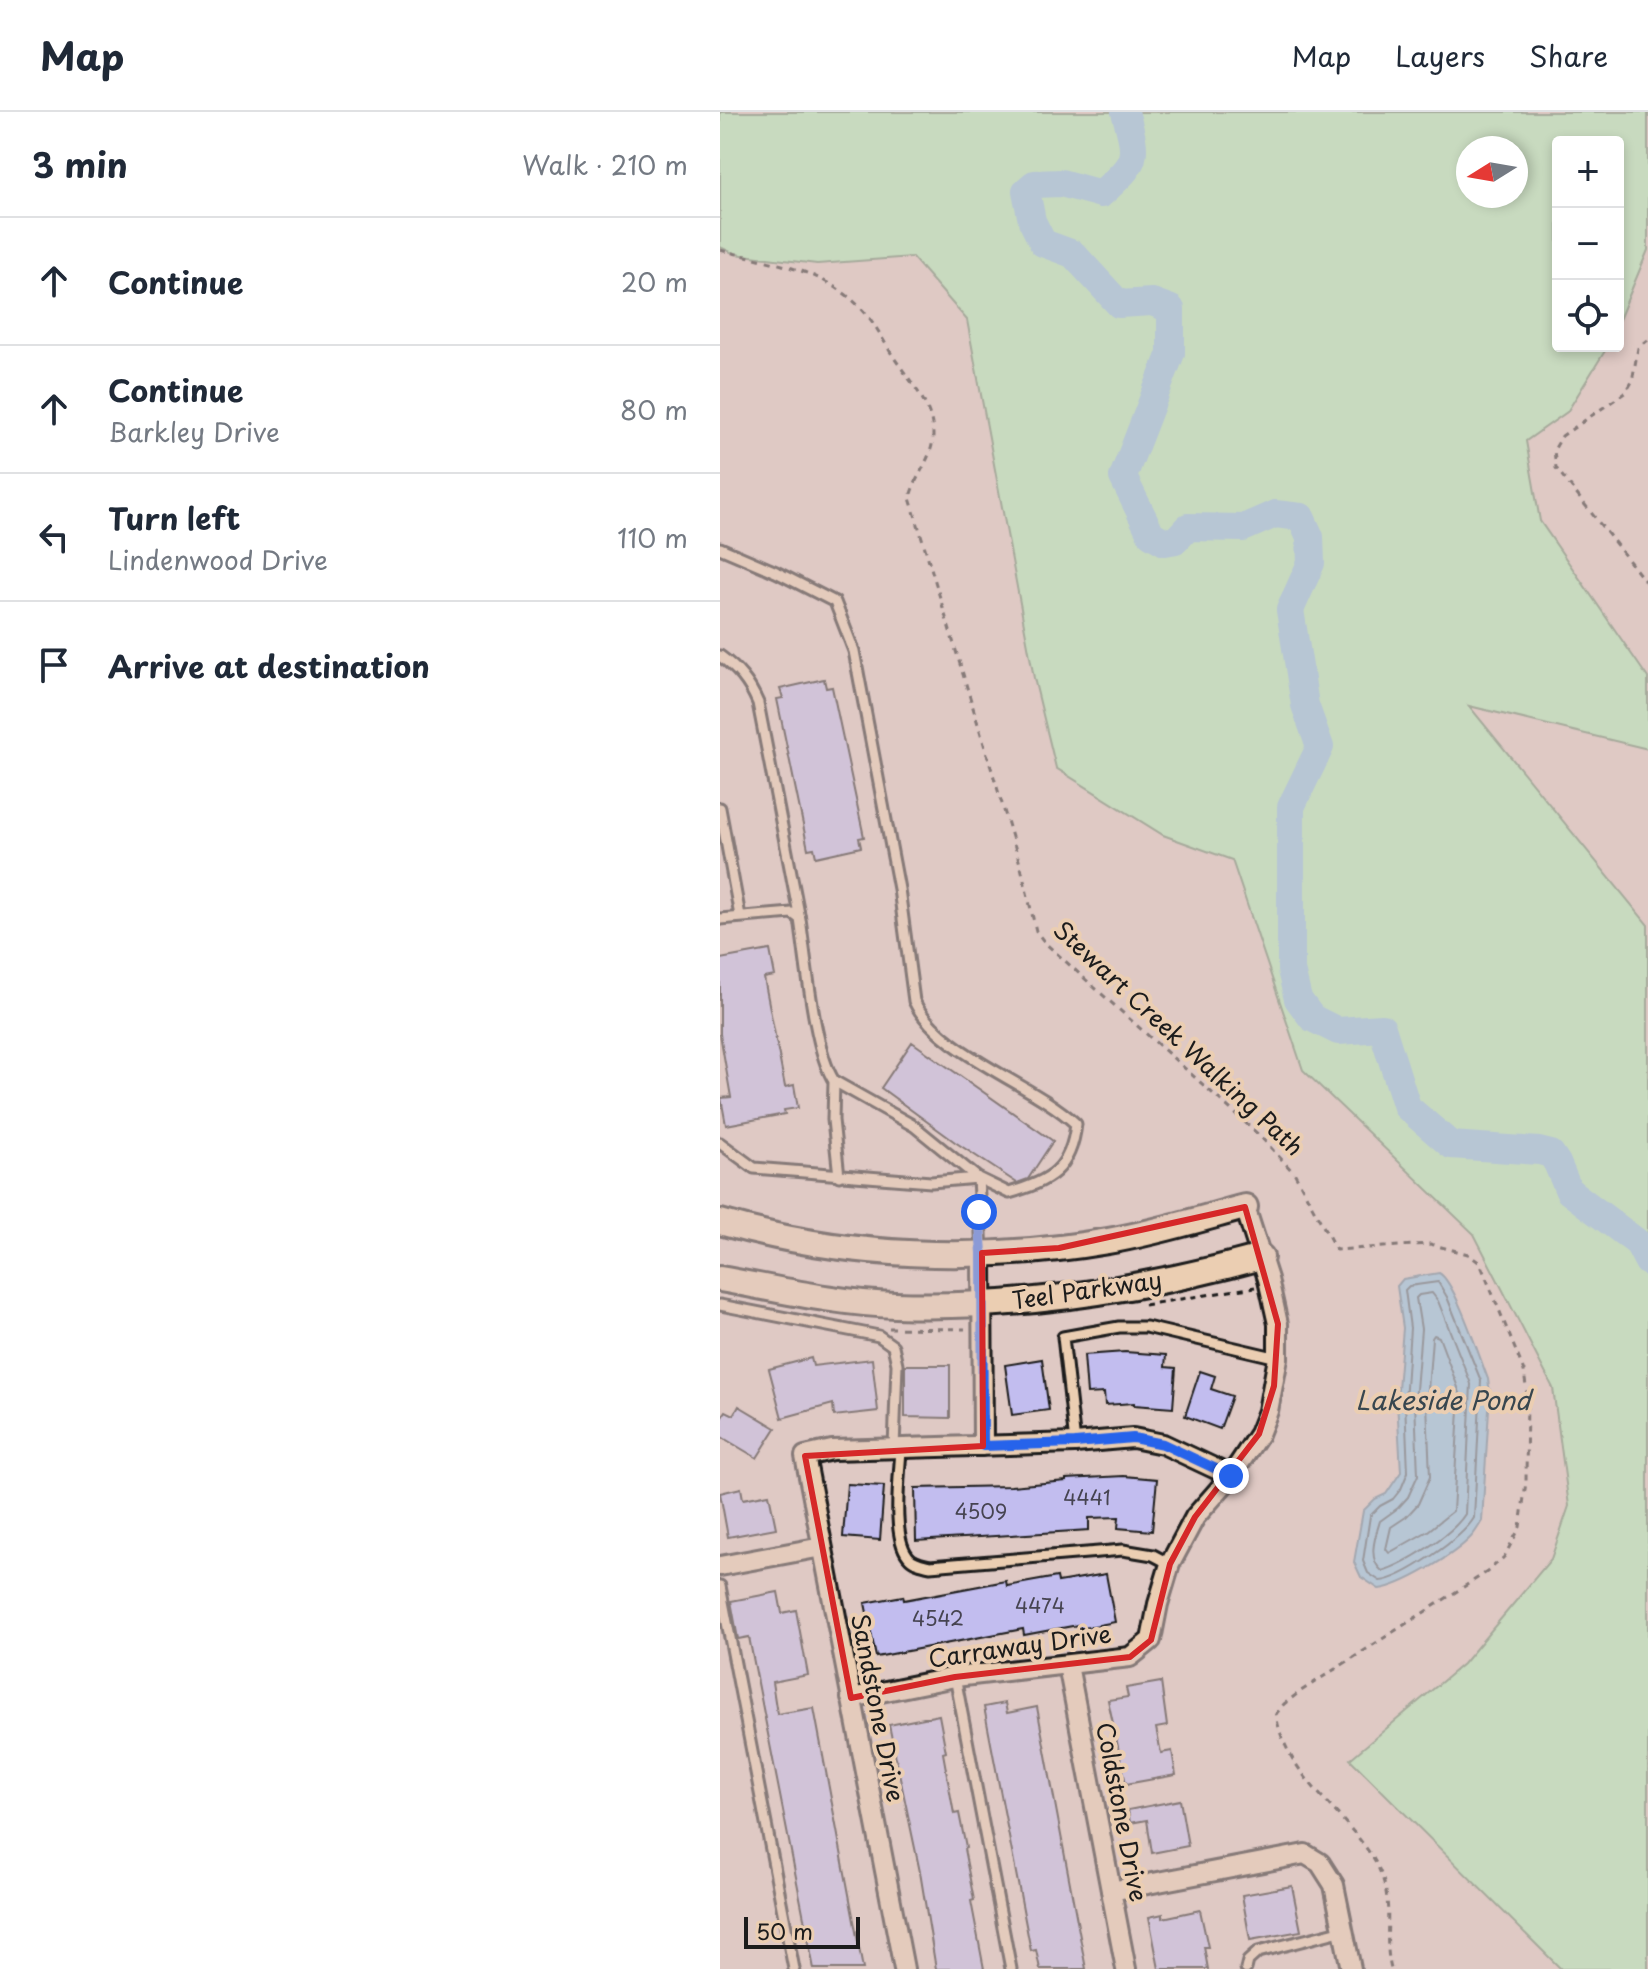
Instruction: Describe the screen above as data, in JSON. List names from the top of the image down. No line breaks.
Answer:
{"streets":{"street":["Teel Parkway","Carraway Drive","Sandstone Drive","Coldstone Drive"],"path":["Stewart Creek Walking Path"]},"crossings":[["Teel Parkway","Carraway Drive"],["Carraway Drive","Sandstone Drive"],["Carraway Drive","Coldstone Drive"]],"water":["Lakeside Pond"],"house_numbers":["4441","4509","4474","4542"],"scale_bar":"50 m","north":"left","page":{"header":"Map","nav":["Map","Layers","Share"],"heading":["3 min","Walk · 210 m"],"map_buttons":["+","−"],"list":[["Continue","20 m"],["Continue","Barkley Drive","80 m"],["Turn left","Lindenwood Drive","110 m"],"Arrive at destination"],"scale":"50 m"}}
